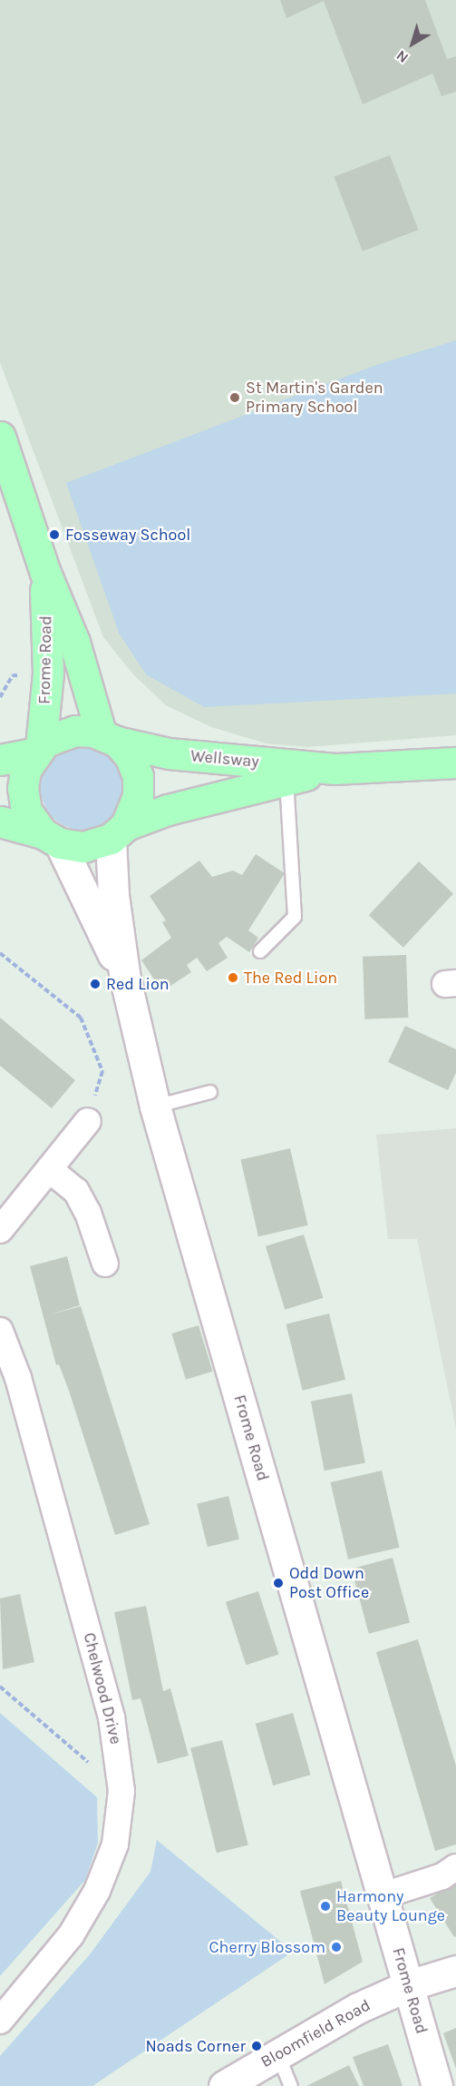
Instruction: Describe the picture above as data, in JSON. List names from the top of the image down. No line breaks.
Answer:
{"streets":{"main road":["Frome Road","Wellsway"],"street":["Chelwood Drive","Bloomfield Road"]},"crossings":[["Frome Road","Wellsway"],["Frome Road","Bloomfield Road"]],"places":["St Martin's Garden Primary School","Fosseway School","The Red Lion","Red Lion","Odd Down Post Office","Harmony Beauty Lounge","Cherry Blossom","Noads Corner"],"north":"bottom left"}
